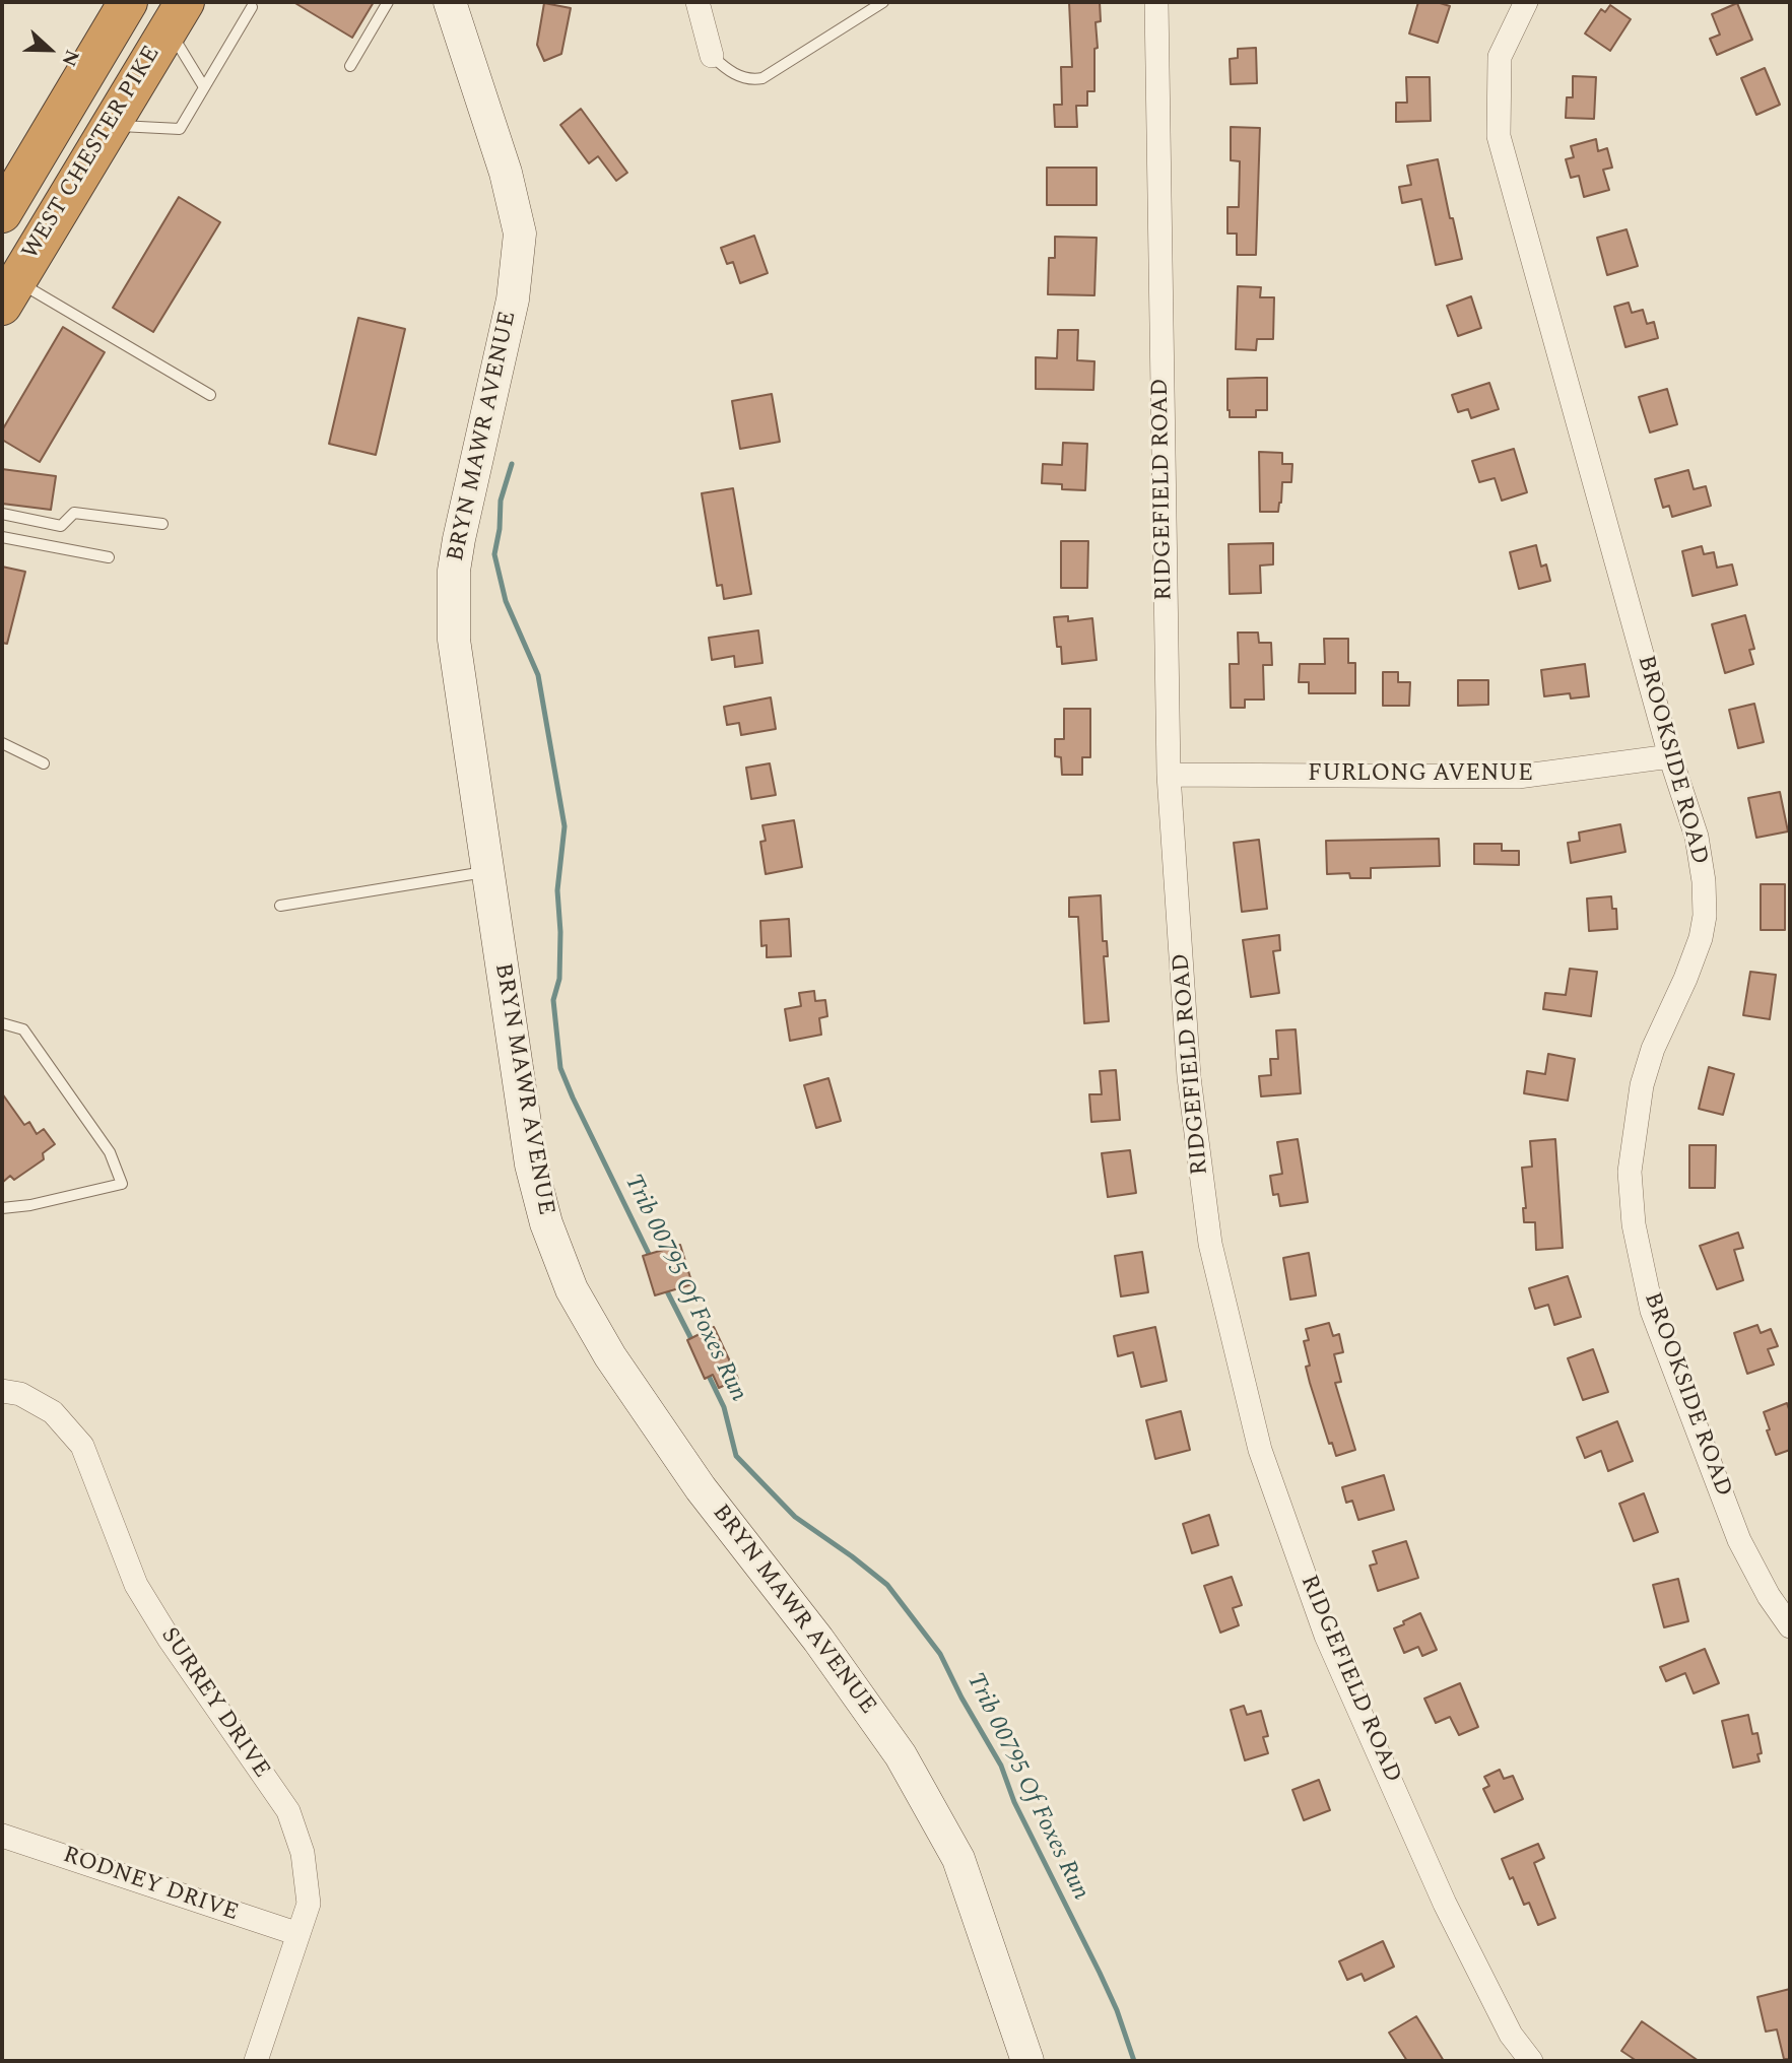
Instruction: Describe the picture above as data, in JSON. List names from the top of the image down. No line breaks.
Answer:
{"streets":{"highway":["WEST CHESTER PIKE"],"main road":["BRYN MAWR AVENUE"],"street":["RIDGEFIELD ROAD","BROOKSIDE ROAD","FURLONG AVENUE","SURREY DRIVE","RODNEY DRIVE"]},"crossings":[["RIDGEFIELD ROAD","FURLONG AVENUE"],["BROOKSIDE ROAD","FURLONG AVENUE"],["SURREY DRIVE","RODNEY DRIVE"]],"water":["Trib 00795 Of Foxes Run"],"north":"right"}
